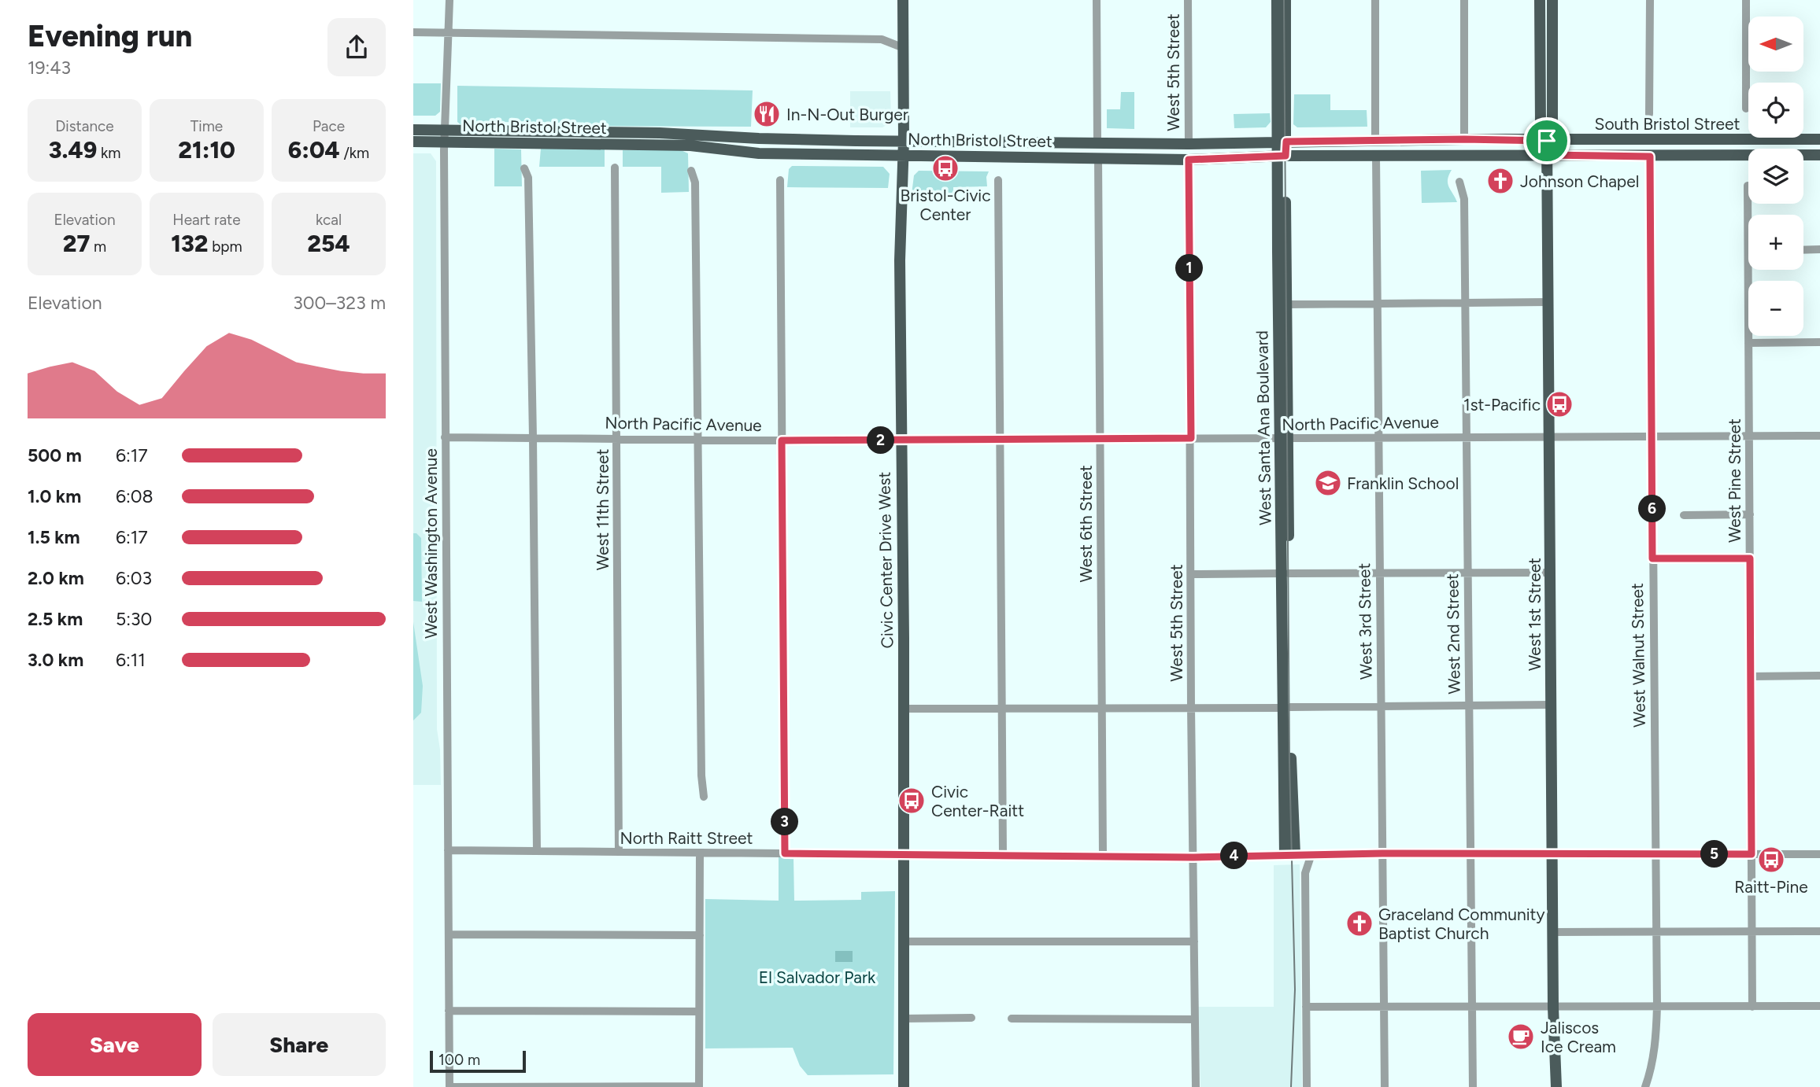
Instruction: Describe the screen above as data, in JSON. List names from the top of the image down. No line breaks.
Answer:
{"streets":{"main road":["South Bristol Street","North Bristol Street","West Santa Ana Boulevard","Civic Center Drive West","West 1st Street"],"street":["West 5th Street","North Pacific Avenue","West Pine Street","West 11th Street","West 6th Street","West Washington Avenue","West 3rd Street","West 2nd Street","West Walnut Street","North Raitt Street"]},"crossings":[["West 5th Street","North Bristol Street"],["West 5th Street","North Pacific Avenue"],["West 5th Street","North Raitt Street"],["South Bristol Street","North Bristol Street"],["South Bristol Street","West 1st Street"],["South Bristol Street","West Walnut Street"],["North Bristol Street","West Santa Ana Boulevard"],["North Bristol Street","West 6th Street"],["North Bristol Street","West Washington Avenue"],["North Bristol Street","Civic Center Drive West"],["North Bristol Street","West 1st Street"],["North Bristol Street","West 3rd Street"],["North Pacific Avenue","West Santa Ana Boulevard"],["North Pacific Avenue","West Pine Street"],["North Pacific Avenue","West 11th Street"],["North Pacific Avenue","West 6th Street"],["North Pacific Avenue","West Washington Avenue"],["North Pacific Avenue","Civic Center Drive West"],["North Pacific Avenue","West 1st Street"],["North Pacific Avenue","West 3rd Street"],["North Pacific Avenue","West 2nd Street"],["North Pacific Avenue","West Walnut Street"],["West Santa Ana Boulevard","North Raitt Street"],["West Pine Street","North Raitt Street"],["West 11th Street","North Raitt Street"],["West 6th Street","North Raitt Street"],["West Washington Avenue","North Raitt Street"],["Civic Center Drive West","North Raitt Street"],["West 1st Street","North Raitt Street"],["West 3rd Street","North Raitt Street"],["West 2nd Street","North Raitt Street"],["West Walnut Street","North Raitt Street"]],"parks":["El Salvador Park"],"places":{"restaurant":["In-N-Out Burger"],"bus stop":["Bristol-Civic Center","1st-Pacific","Civic Center-Raitt","Raitt-Pine"],"church":["Johnson Chapel","Graceland Community Baptist Church"],"school or university":["Franklin School"],"cafe":["Jaliscos Ice Cream"]},"scale_bar":"100 m","north":"left","page":{"heading":["Evening run","19:43"],"map_buttons":["+","−"],"stats":[["Distance","3.49 km"],["Time","21:10"],["Pace","6:04 /km"],["Elevation","27 m"],["Heart rate","132 bpm"],["kcal","254"]],"pins":["1","2","6","3","5","4"],"chart":["Elevation","300–323 m"],"list":[{"name":"500 m","note":"6:17"},{"name":"1.0 km","note":"6:08"},{"name":"1.5 km","note":"6:17"},{"name":"2.0 km","note":"6:03"},{"name":"2.5 km","note":"5:30"},{"name":"3.0 km","note":"6:11"}],"buttons":["Save","Share"],"scale":"100 m"}}
